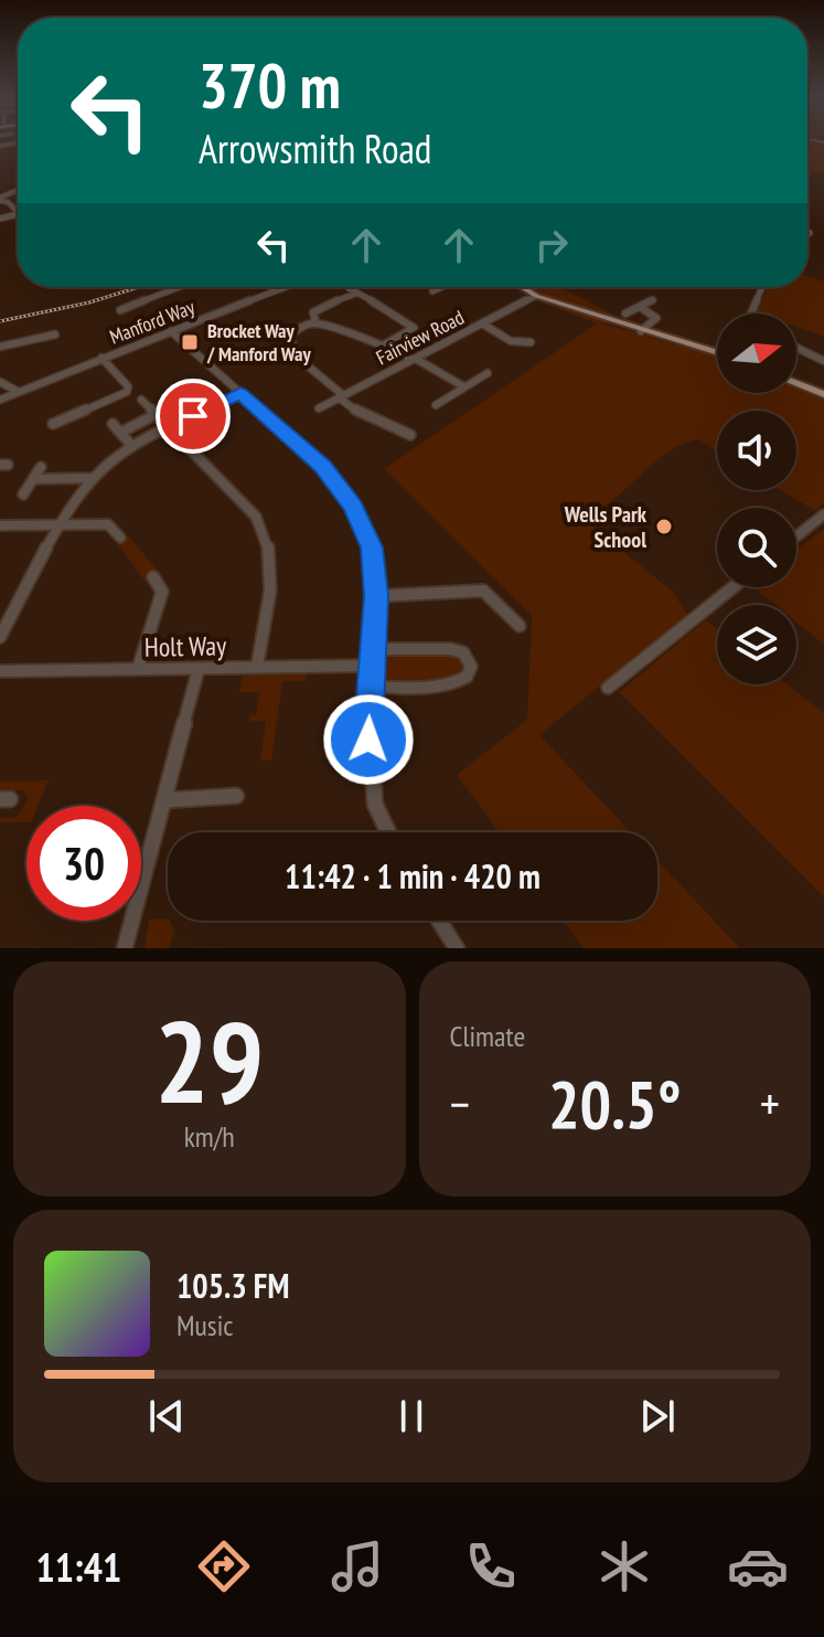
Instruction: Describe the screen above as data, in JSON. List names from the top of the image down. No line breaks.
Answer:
{"streets":{"street":["Manford Way","Fairview Road","Holt Way"]},"places":{"transit":["Brocket Way / Manford Way"],"other":["Wells Park School"]},"north":"right","page":{"turn":["370 m","Arrowsmith Road"],"limit":"30","trip":"11:42 · 1 min · 420 m","tile":[["29","km/h"],"Climate"],"heat":["−","20.5°","+"],"song":["105.3 FM","Music"],"tabs":"11:41"}}
